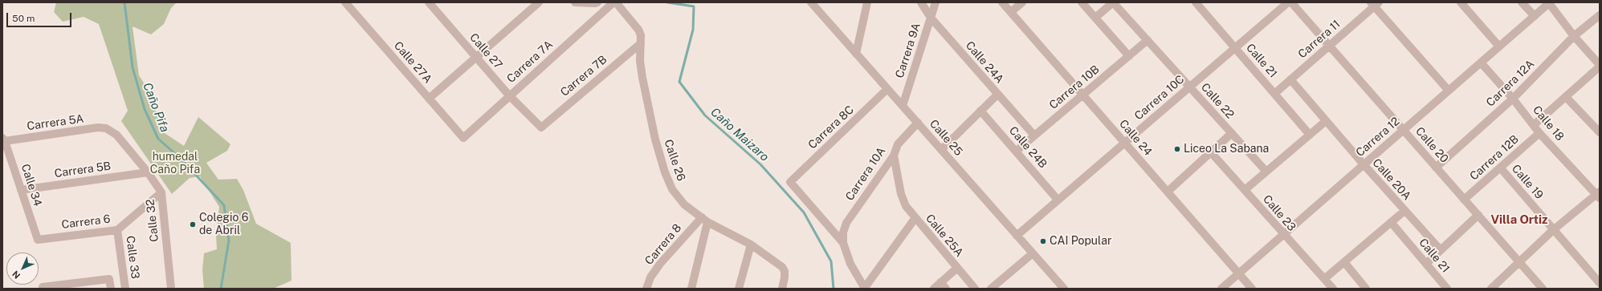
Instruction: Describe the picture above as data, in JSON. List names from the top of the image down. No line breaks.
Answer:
{"streets":{"street":["Carrera 11","Carrera 9A","Calle 27","Calle 21","Carrera 7A","Calle 27A","Calle 24A","Carrera 7B","Carrera 12A","Carrera 10B","Carrera 10C","Calle 22","Carrera 5A","Calle 18","Carrera 8C","Carrera 12","Calle 25","Calle 24","Calle 20","Calle 24B","Carrera 12B","Calle 26","Carrera 5B","Carrera 10A","Calle 20A","Calle 19","Calle 34","Calle 23","Calle 32","Carrera 6","Calle 25A","Carrera 8","Calle 33"]},"crossings":[["Carrera 11","Calle 21"],["Carrera 11","Calle 20"],["Carrera 11","Calle 20A"],["Carrera 9A","Calle 24A"],["Carrera 9A","Calle 25"],["Calle 27","Carrera 7A"],["Calle 27","Carrera 7B"],["Calle 21","Carrera 10C"],["Carrera 7A","Calle 27A"],["Carrera 7A","Calle 26"],["Calle 24A","Carrera 10B"],["Carrera 7B","Calle 26"],["Carrera 12A","Calle 18"],["Carrera 12A","Calle 20"],["Carrera 10B","Calle 22"],["Carrera 10B","Calle 24"],["Carrera 10B","Calle 24B"],["Carrera 10C","Calle 22"],["Carrera 10C","Calle 25"],["Carrera 10C","Calle 24"],["Carrera 10C","Calle 24B"],["Carrera 5A","Calle 34"],["Carrera 5A","Calle 32"],["Calle 18","Carrera 12"],["Calle 18","Carrera 12B"],["Carrera 8C","Calle 25"],["Carrera 8C","Carrera 10A"],["Carrera 12","Calle 24"],["Carrera 12","Calle 20"],["Carrera 12","Calle 20A"],["Carrera 12","Calle 23"],["Calle 25","Carrera 10A"],["Calle 20","Carrera 12B"],["Carrera 12B","Calle 19"],["Calle 26","Carrera 8"],["Carrera 5B","Calle 34"],["Carrera 5B","Calle 32"],["Carrera 10A","Calle 25A"],["Calle 34","Carrera 6"],["Calle 32","Carrera 6"],["Carrera 6","Calle 33"]],"districts":["Villa Ortiz"],"water":["Caño Pifa","Caño Maizaro"],"parks":["humedal Caño Pifa"],"places":["Liceo La Sabana","Colegio 6 de Abril","CAI Popular"],"scale_bar":"50 m","north":"bottom left"}
